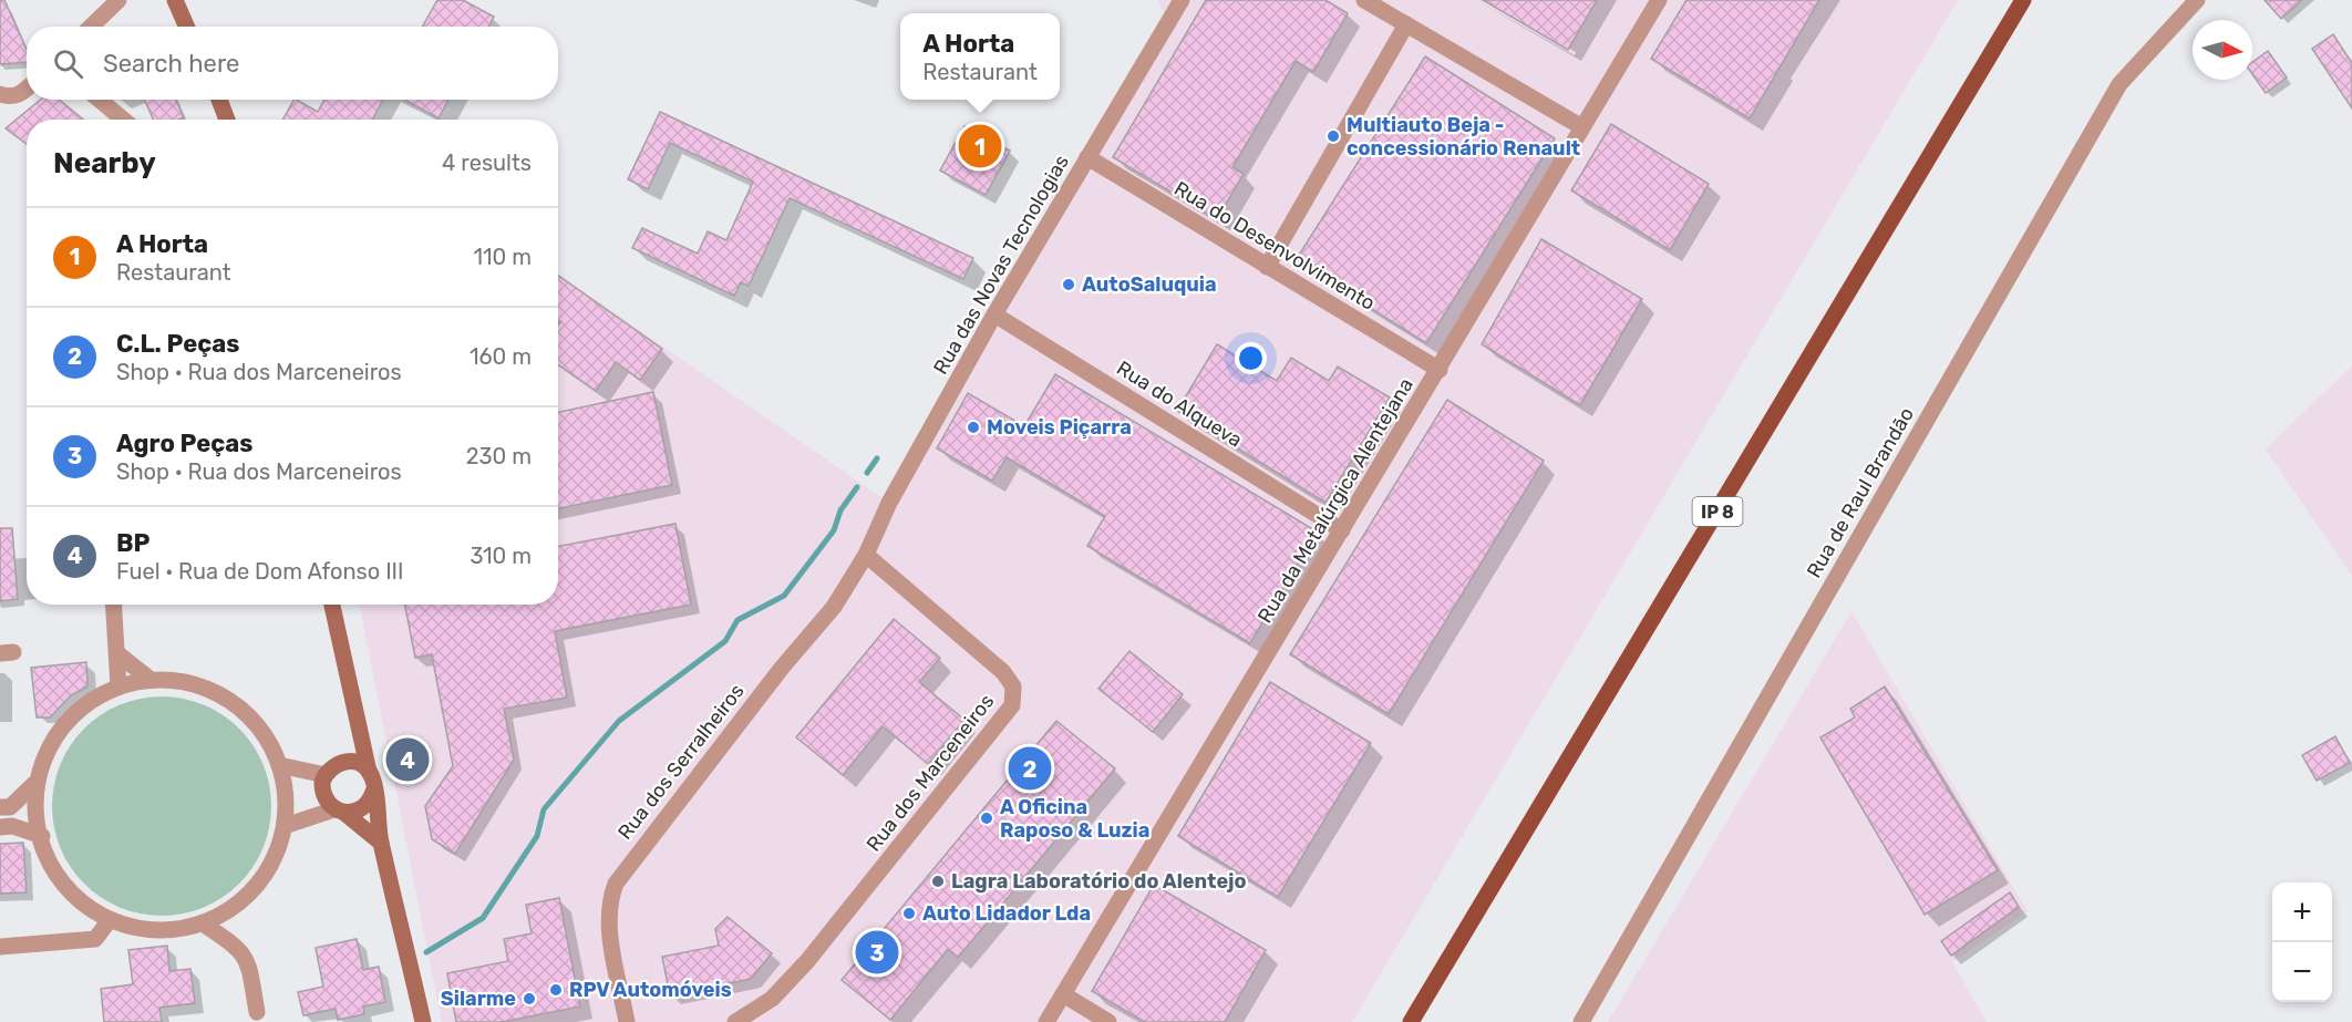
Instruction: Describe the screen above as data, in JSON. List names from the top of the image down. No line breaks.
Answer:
{"streets":{"main road":["IP 8"],"street":["Rua do Desenvolvimento","Rua das Novas Tecnologias","Rua do Alqueva","Rua de Raul Brandão","Rua da Metalúrgica Alentejana","Rua dos Serralheiros","Rua dos Marceneiros"]},"crossings":[["Rua do Desenvolvimento","Rua das Novas Tecnologias"],["Rua do Desenvolvimento","Rua da Metalúrgica Alentejana"],["Rua das Novas Tecnologias","Rua do Alqueva"],["Rua das Novas Tecnologias","Rua dos Serralheiros"],["Rua das Novas Tecnologias","Rua dos Marceneiros"],["Rua do Alqueva","Rua da Metalúrgica Alentejana"],["Rua dos Serralheiros","Rua dos Marceneiros"]],"places":["Multiauto Beja - concessionário Renault","AutoSaluquia","Moveis Piçarra","A Oficina Raposo & Luzia","Lagra Laboratório do Alentejo","Auto Lidador Lda","RPV Automóveis","Silarme"],"north":"right","page":{"popup":["A Horta","Restaurant"],"search":"Search here","heading":["Nearby","4 results"],"pins":["1","4","2","3"],"list":[{"mark":"1","name":"A Horta","note":"Restaurant","value":"110 m"},{"mark":"2","name":"C.L. Peças","note":"Shop · Rua dos Marceneiros","value":"160 m"},{"mark":"3","name":"Agro Peças","note":"Shop · Rua dos Marceneiros","value":"230 m"},{"mark":"4","name":"BP","note":"Fuel · Rua de Dom Afonso III","value":"310 m"}],"map_buttons":["+","−"]}}
